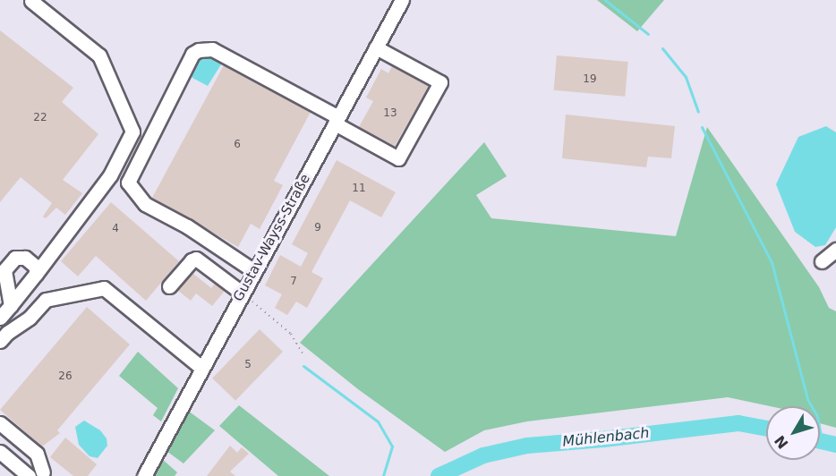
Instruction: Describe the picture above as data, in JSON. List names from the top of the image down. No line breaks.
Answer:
{"streets":{"street":["Gustav-Wayss-Straße"]},"water":["Mühlenbach"],"house_numbers":["19","13","22","6","11","9","4","7","5","26"],"north":"bottom left"}
